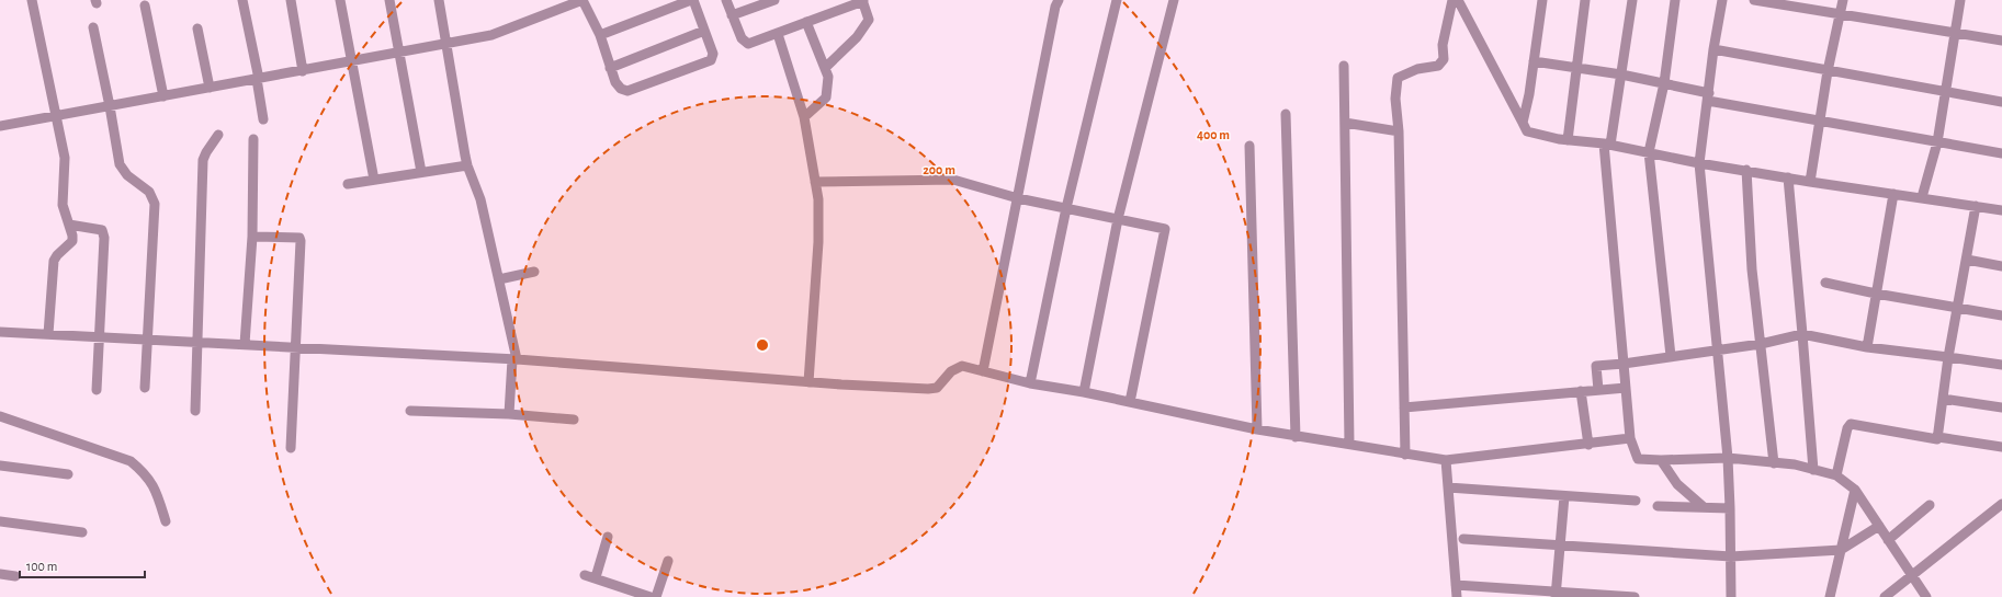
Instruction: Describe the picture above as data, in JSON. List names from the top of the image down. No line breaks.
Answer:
{"scale_bar":"100 m","rings":["400 m","200 m"]}
